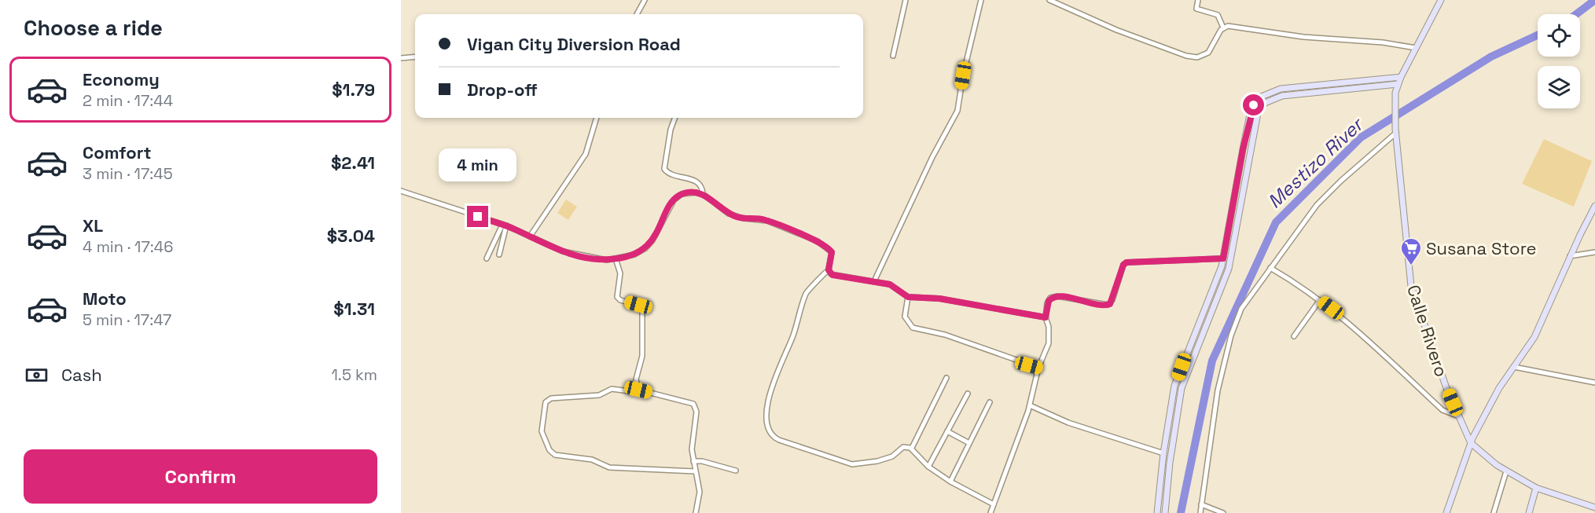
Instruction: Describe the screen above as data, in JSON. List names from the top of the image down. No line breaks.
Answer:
{"streets":{"main road":["Calle Rivero"]},"water":["Mestizo River"],"places":{"supermarket":["Susana Store"]},"page":{"heading":"Choose a ride","banner":["Vigan City Diversion Road","Drop-off"],"list":[{"name":"Economy","note":"2 min · 17:44","value":"$1.79"},{"name":"Comfort","note":"3 min · 17:45","value":"$2.41"},{"name":"XL","note":"4 min · 17:46","value":"$3.04"},{"name":"Moto","note":"5 min · 17:47","value":"$1.31"}],"bubble":"4 min","pay":["Cash","1.5 km"],"buttons":"Confirm"}}
